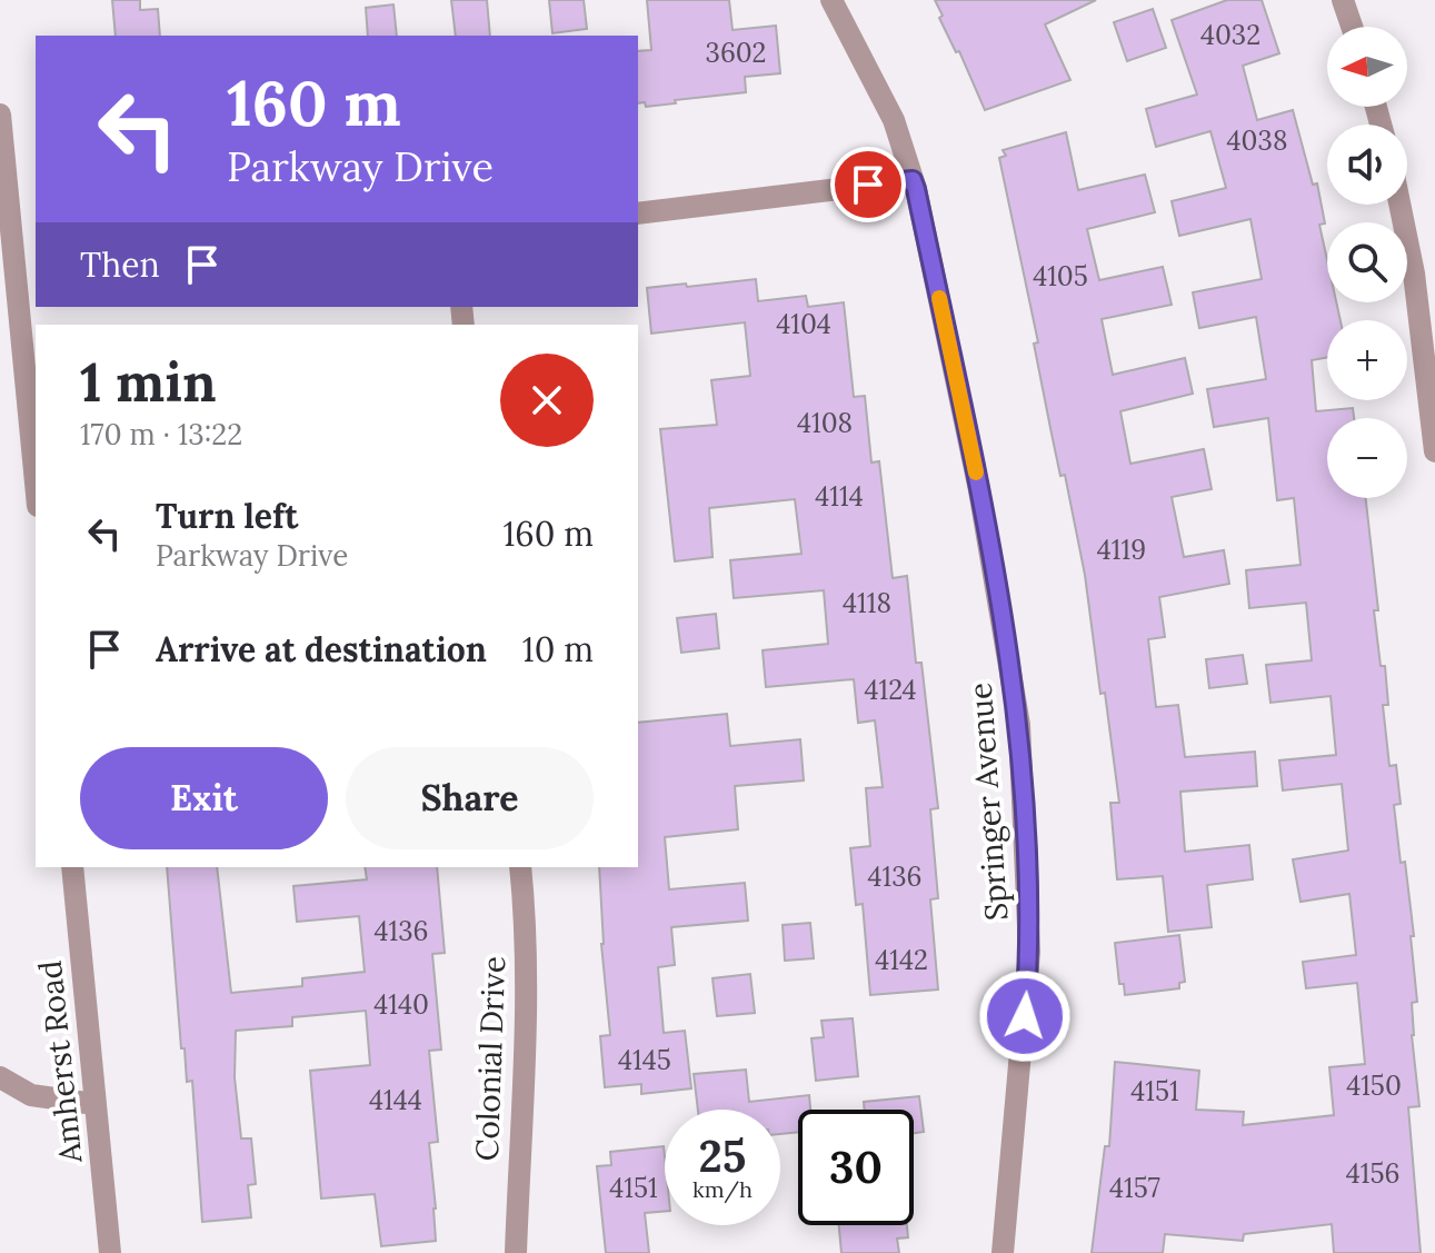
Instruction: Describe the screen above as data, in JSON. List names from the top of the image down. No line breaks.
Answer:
{"streets":{"street":["Springer Avenue","Colonial Drive","Amherst Road"]},"house_numbers":["4032","3602","4038","4105","4104","4108","4114","4119","4118","4124","4136","4136","4142","4140","4145","4150","4151","4144","4156","4151","4157"],"north":"left","page":{"map_buttons":["+","−"],"turn":["160 m","Parkway Drive"],"then":"Then","heading":["1 min","170 m · 13:22"],"list":[{"name":"Turn left","note":"Parkway Drive","value":"160 m"},{"name":"Arrive at destination","value":"10 m"}],"buttons":["Exit","Share"],"speed":"25 km/h","limit":"30"}}
